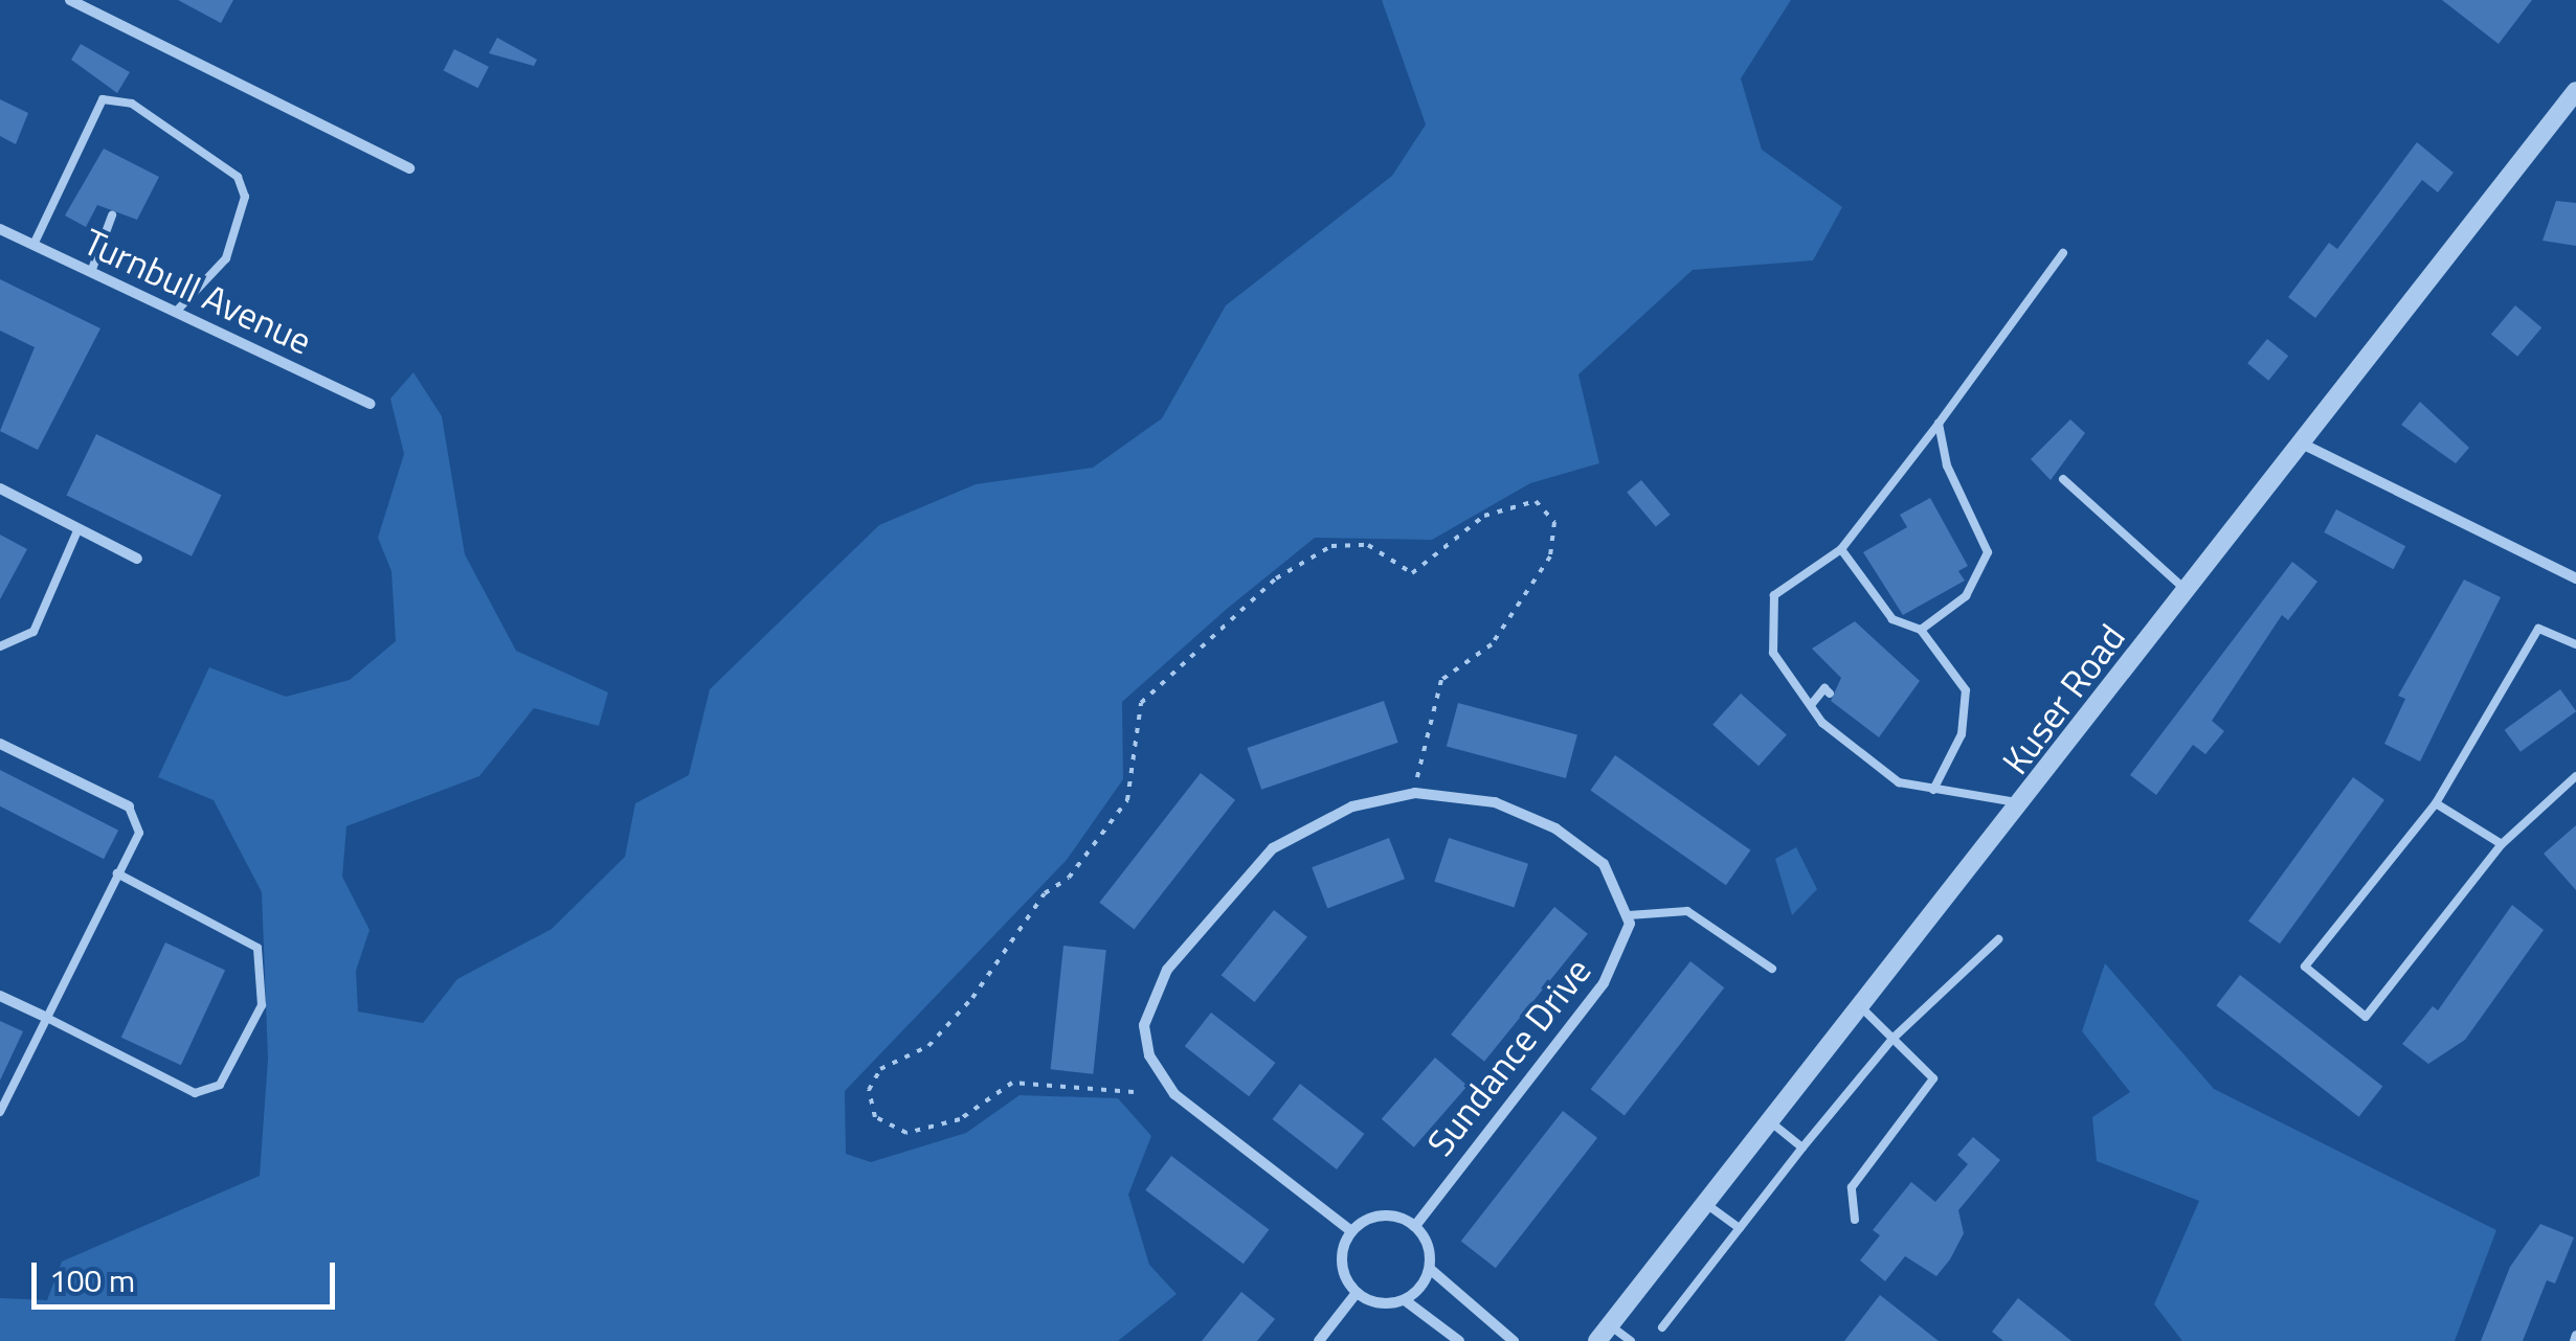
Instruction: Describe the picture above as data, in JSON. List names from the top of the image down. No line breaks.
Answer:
{"streets":{"street":["Turnbull Avenue","Kuser Road","Sundance Drive"]},"scale_bar":"100 m"}
